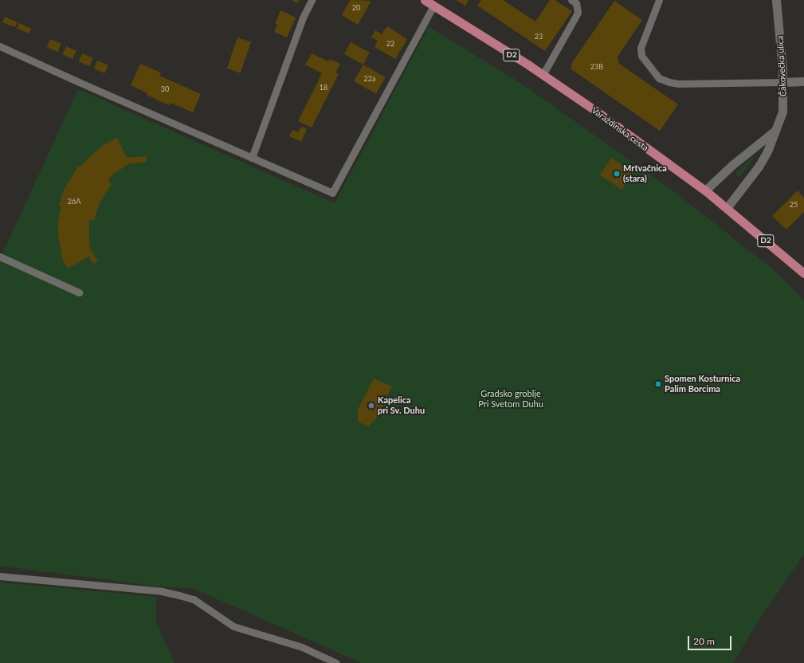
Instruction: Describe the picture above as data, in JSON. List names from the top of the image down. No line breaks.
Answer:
{"streets":{"main road":["D2","Varaždinska cesta"],"street":["Čakovečka ulica"]},"crossings":[["Čakovečka ulica","Varaždinska cesta"]],"parks":["Gradsko groblje Pri Svetom Duhu"],"places":["Mrtvačnica (stara)","Spomen Kosturnica Palim Borcima","Kapelica pri Sv. Duhu"],"house_numbers":["20","23","22","23B","22a","18","30","26A","25"],"scale_bar":"20 m"}
